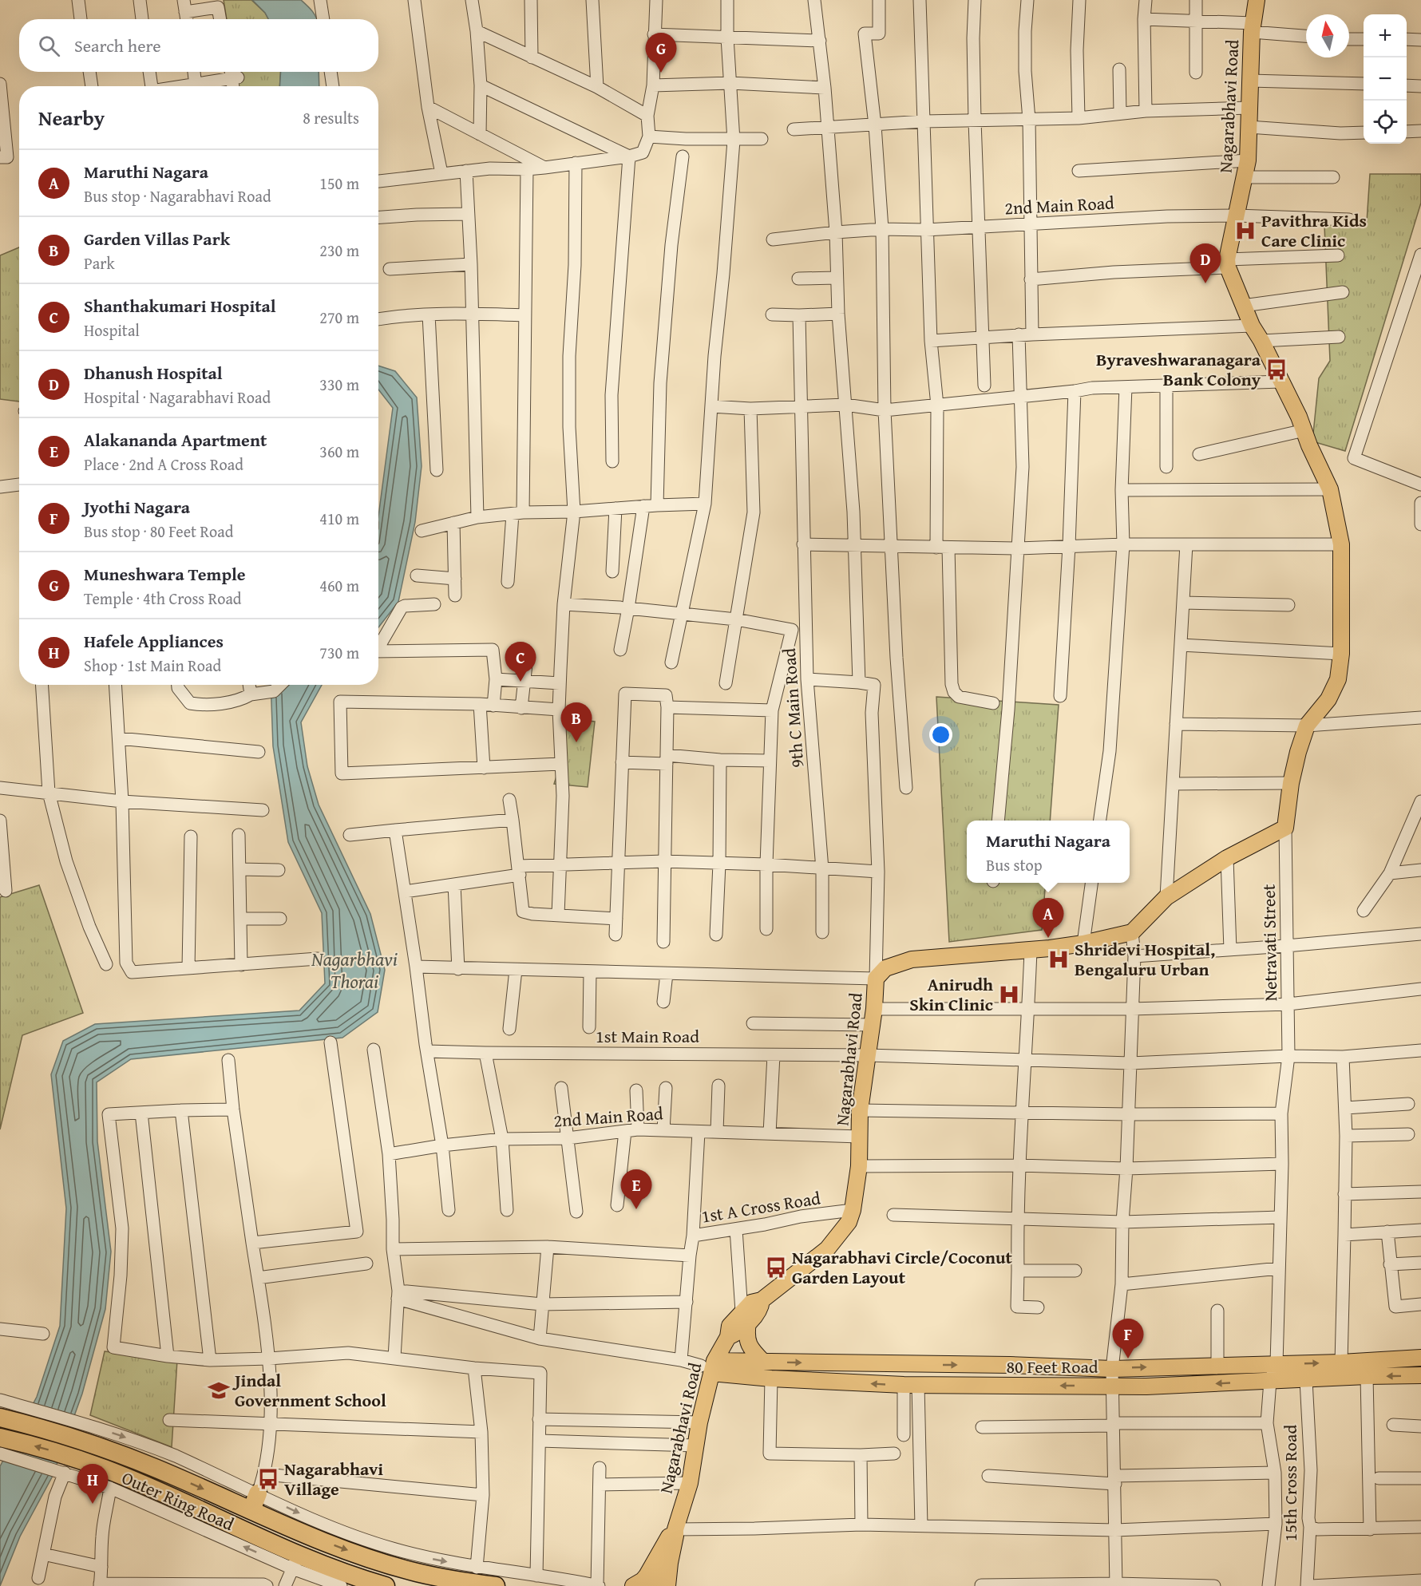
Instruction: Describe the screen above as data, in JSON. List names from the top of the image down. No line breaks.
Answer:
{"streets":{"highway":["Outer Ring Road"],"main road":["Nagarabhavi Road","80 Feet Road"],"street":["2nd Main Road","9th C Main Road","Netravati Street","1st Main Road","1st A Cross Road","15th Cross Road"]},"crossings":[["Nagarabhavi Road","2nd Main Road"],["Nagarabhavi Road","1st Main Road"],["Nagarabhavi Road","1st A Cross Road"],["Nagarabhavi Road","80 Feet Road"],["2nd Main Road","1st A Cross Road"],["Netravati Street","1st Main Road"],["Netravati Street","80 Feet Road"],["80 Feet Road","15th Cross Road"]],"water":["Nagarbhavi Thorai"],"places":{"hospital":["Pavithra Kids Care Clinic","Shridevi Hospital, Bengaluru Urban","Anirudh Skin Clinic"],"bus stop":["Byraveshwaranagara Bank Colony","Nagarabhavi Circle/Coconut Garden Layout","Nagarabhavi Village"],"school or university":["Jindal Government School"]},"north":"top","page":{"map_buttons":["+","−"],"search":"Search here","pins":["G","D","C","B","A","E","F","H"],"heading":["Nearby","8 results"],"list":[{"mark":"A","name":"Maruthi Nagara","note":"Bus stop · Nagarabhavi Road","value":"150 m"},{"mark":"B","name":"Garden Villas Park","note":"Park","value":"230 m"},{"mark":"C","name":"Shanthakumari Hospital","note":"Hospital","value":"270 m"},{"mark":"D","name":"Dhanush Hospital","note":"Hospital · Nagarabhavi Road","value":"330 m"},{"mark":"E","name":"Alakananda Apartment","note":"Place · 2nd A Cross Road","value":"360 m"},{"mark":"F","name":"Jyothi Nagara","note":"Bus stop · 80 Feet Road","value":"410 m"},{"mark":"G","name":"Muneshwara Temple","note":"Temple · 4th Cross Road","value":"460 m"},{"mark":"H","name":"Hafele Appliances","note":"Shop · 1st Main Road","value":"730 m"}],"popup":["Maruthi Nagara","Bus stop"]}}
